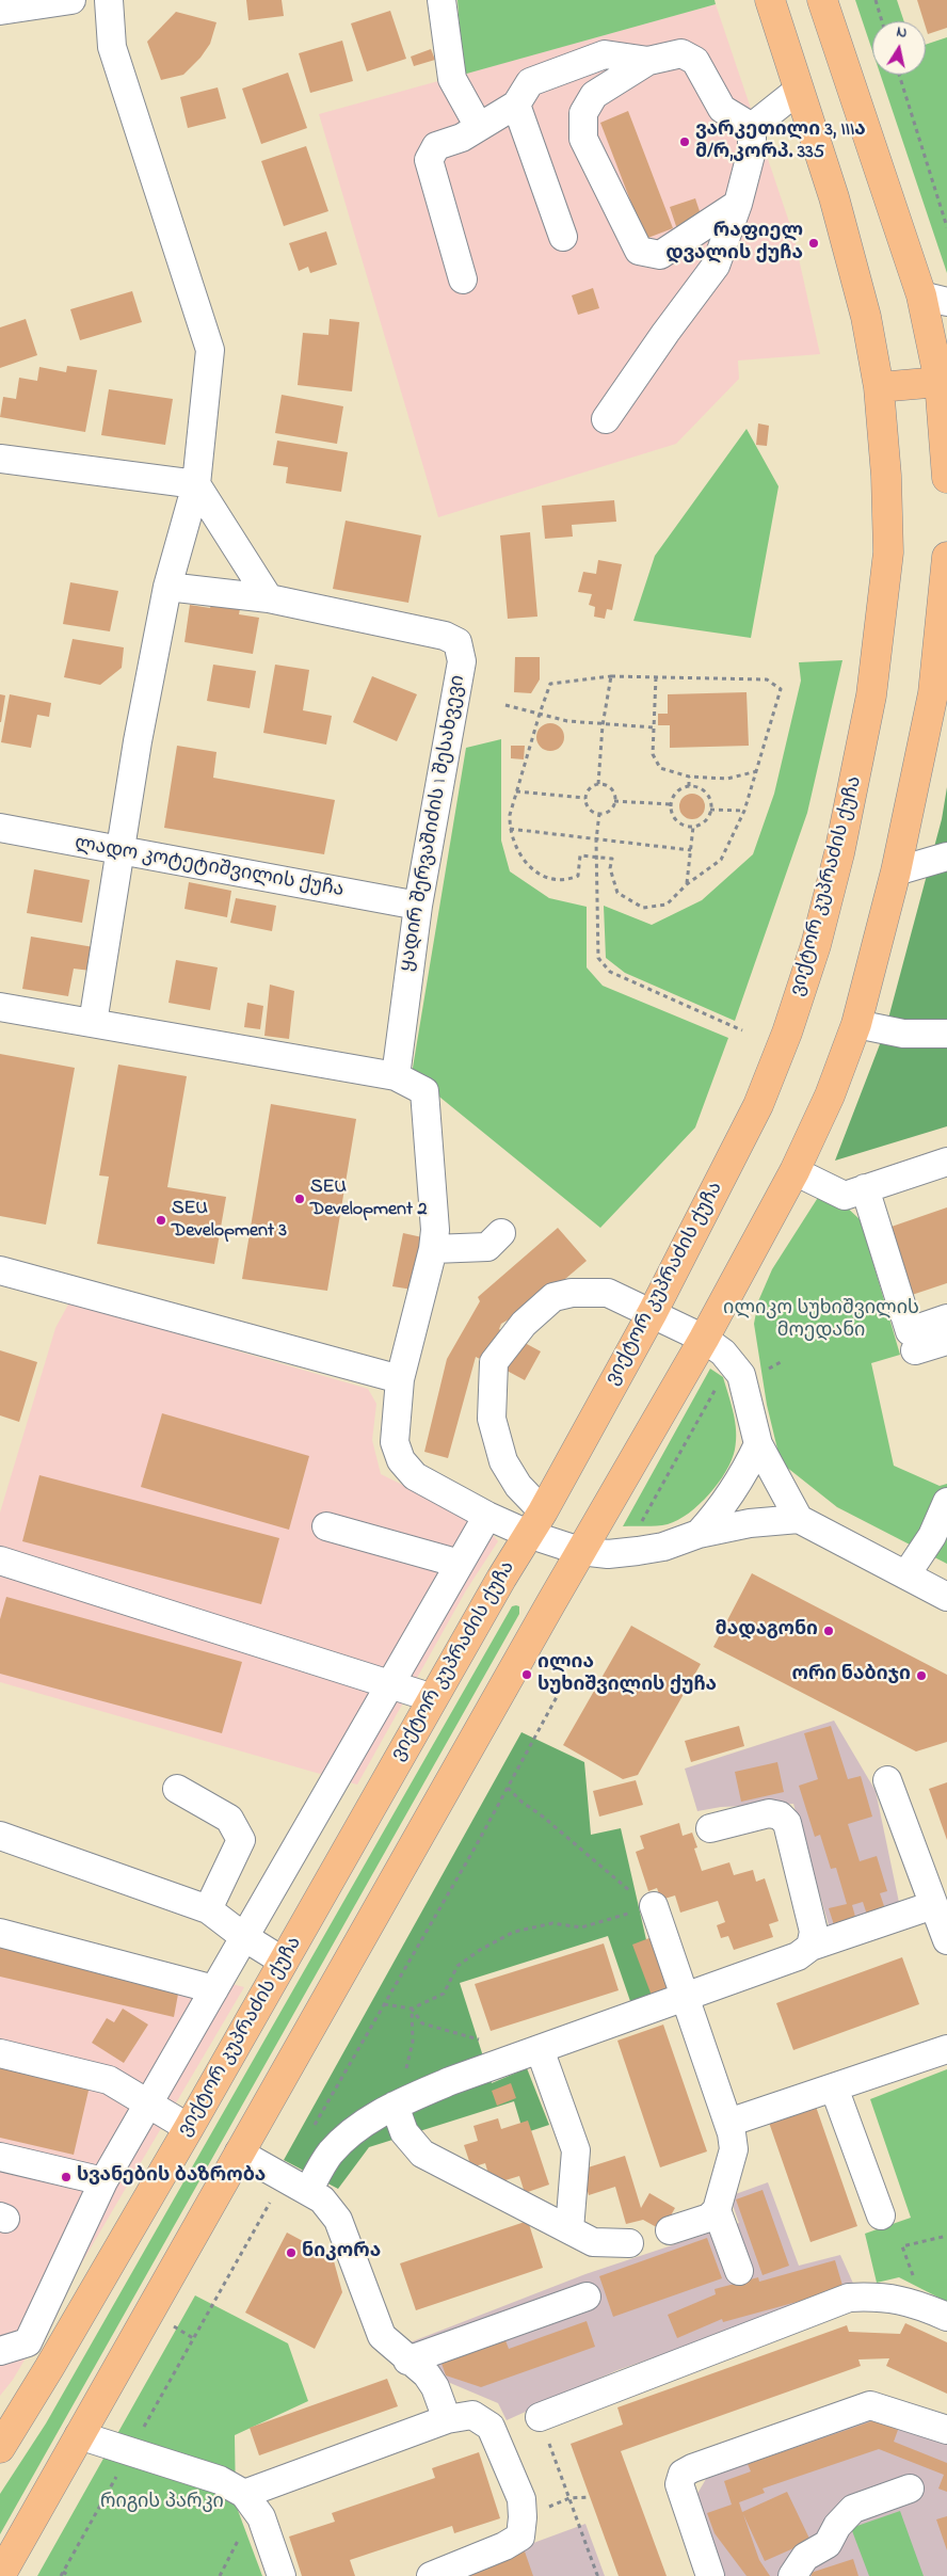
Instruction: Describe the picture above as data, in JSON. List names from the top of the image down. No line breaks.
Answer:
{"streets":{"main road":["ვიქტორ კუპრაძის ქუჩა"],"street":["ყადირ შერვაშიძის I შესახვევი","ლადო კოტეტიშვილის ქუჩა"]},"crossings":[["ყადირ შერვაშიძის I შესახვევი","ლადო კოტეტიშვილის ქუჩა"]],"parks":["ილიკო სუხიშვილის მოედანი","რიგის პარკი"],"places":["ვარკეთილი 3, IIIა მ/რ,კორპ. 335","რაფიელ დვალის ქუჩა","SEU Development 2","SEU Development 3","მადაგონი","ილია სუხიშვილის ქუჩა","ორი ნაბიჯი","სვანების ბაზრობა","ნიკორა"],"north":"top"}
